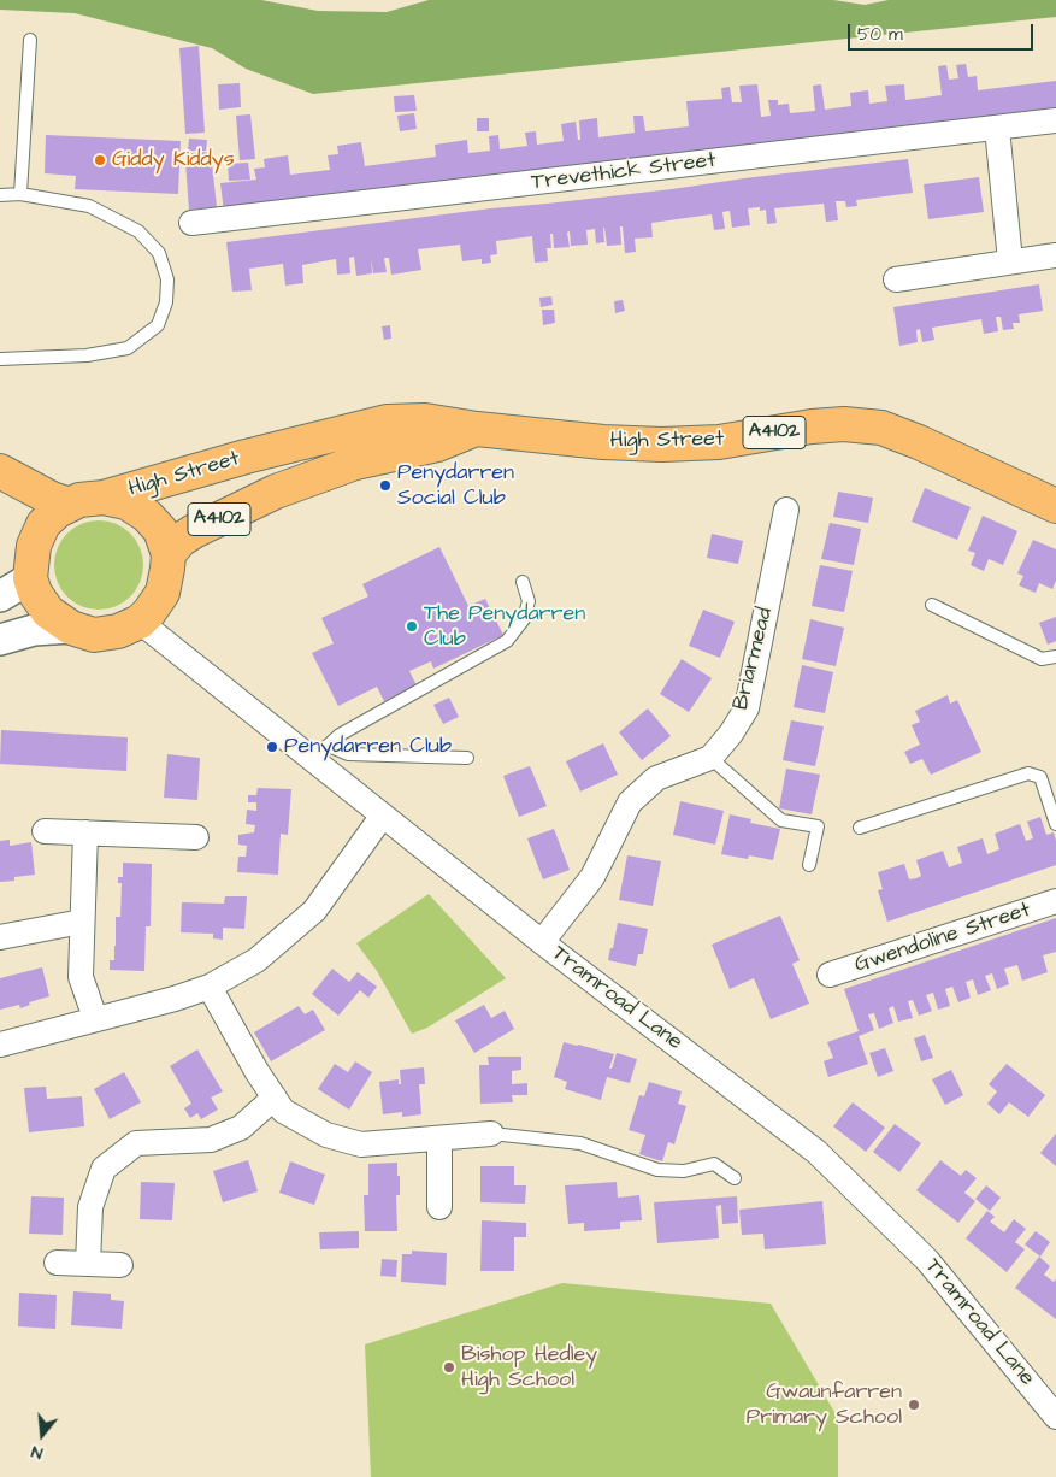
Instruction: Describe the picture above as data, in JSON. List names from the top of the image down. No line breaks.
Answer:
{"streets":{"main road":["A4102","High Street"],"street":["Trevethick Street","Briarmead","Gwendoline Street","Tramroad Lane"]},"crossings":[["A4102","High Street"],["A4102","Tramroad Lane"],["High Street","Tramroad Lane"],["Briarmead","Tramroad Lane"]],"places":["Giddy Kiddys","Penydarren Social Club","The Penydarren Club","Penydarren Club","Bishop Hedley High School","Gwaunfarren Primary School"],"scale_bar":"50 m","north":"bottom"}
